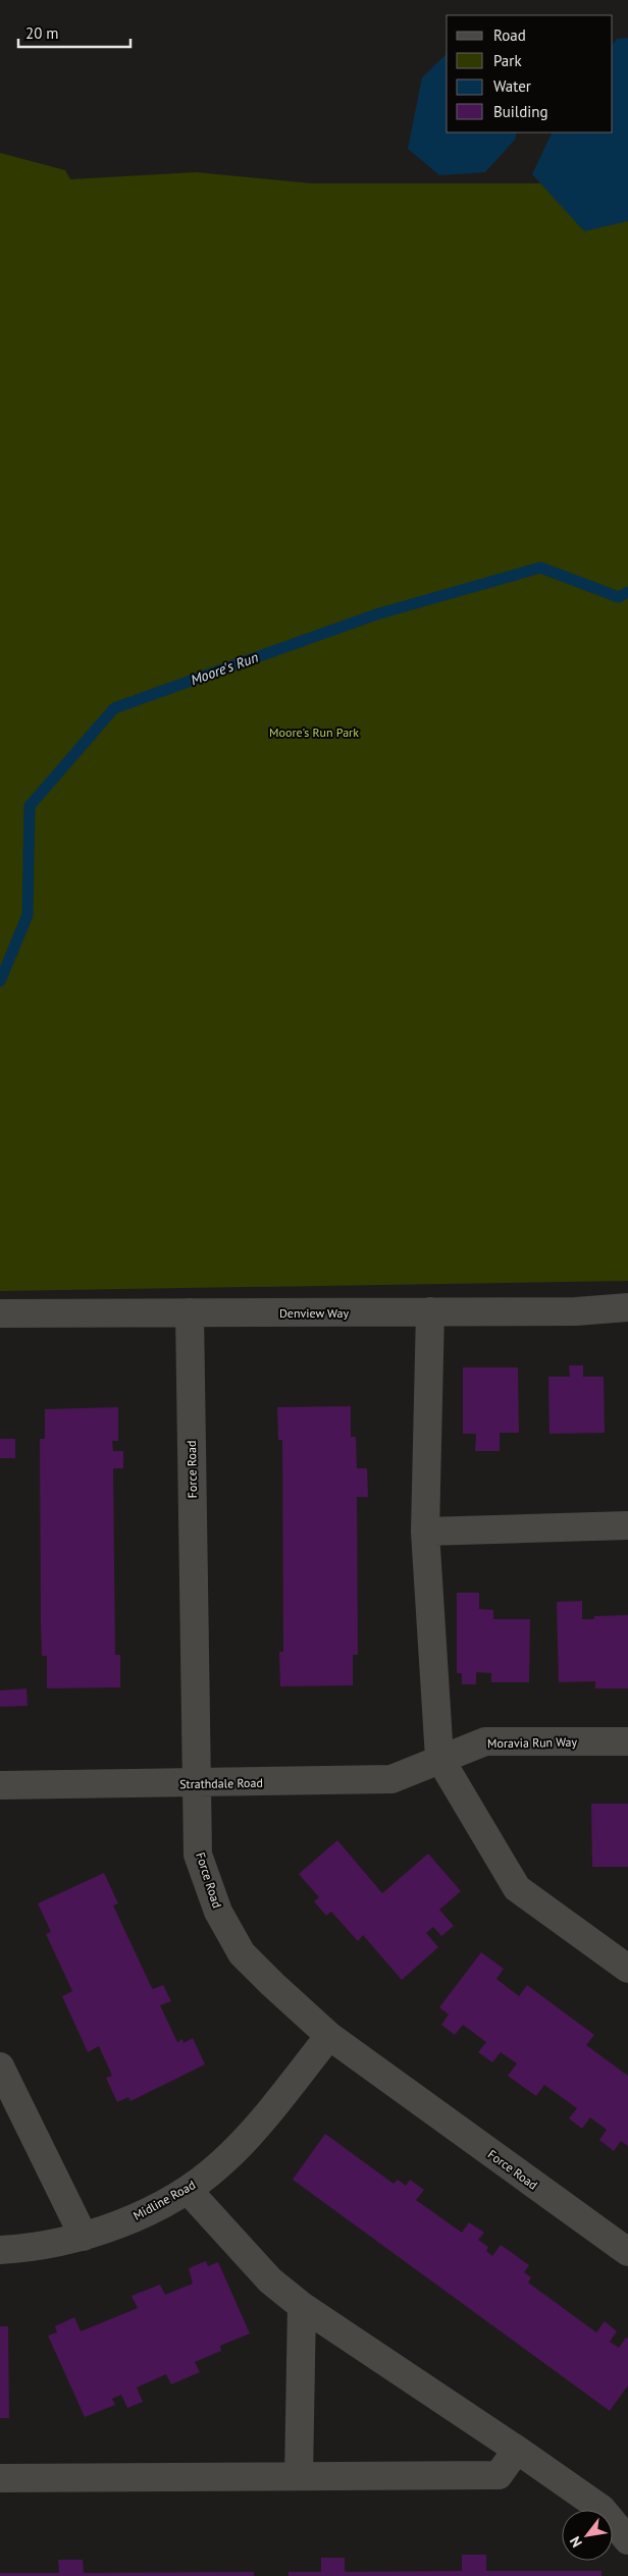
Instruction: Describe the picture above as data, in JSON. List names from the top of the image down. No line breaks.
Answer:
{"streets":{"street":["Denview Way","Force Road","Moravia Run Way","Strathdale Road","Midline Road"]},"crossings":[["Denview Way","Force Road"],["Force Road","Strathdale Road"],["Force Road","Midline Road"],["Moravia Run Way","Strathdale Road"]],"water":["Moore's Run"],"parks":["Moore's Run Park"],"legend":["Road","Park","Water","Building"],"scale_bar":"20 m","north":"bottom left"}
